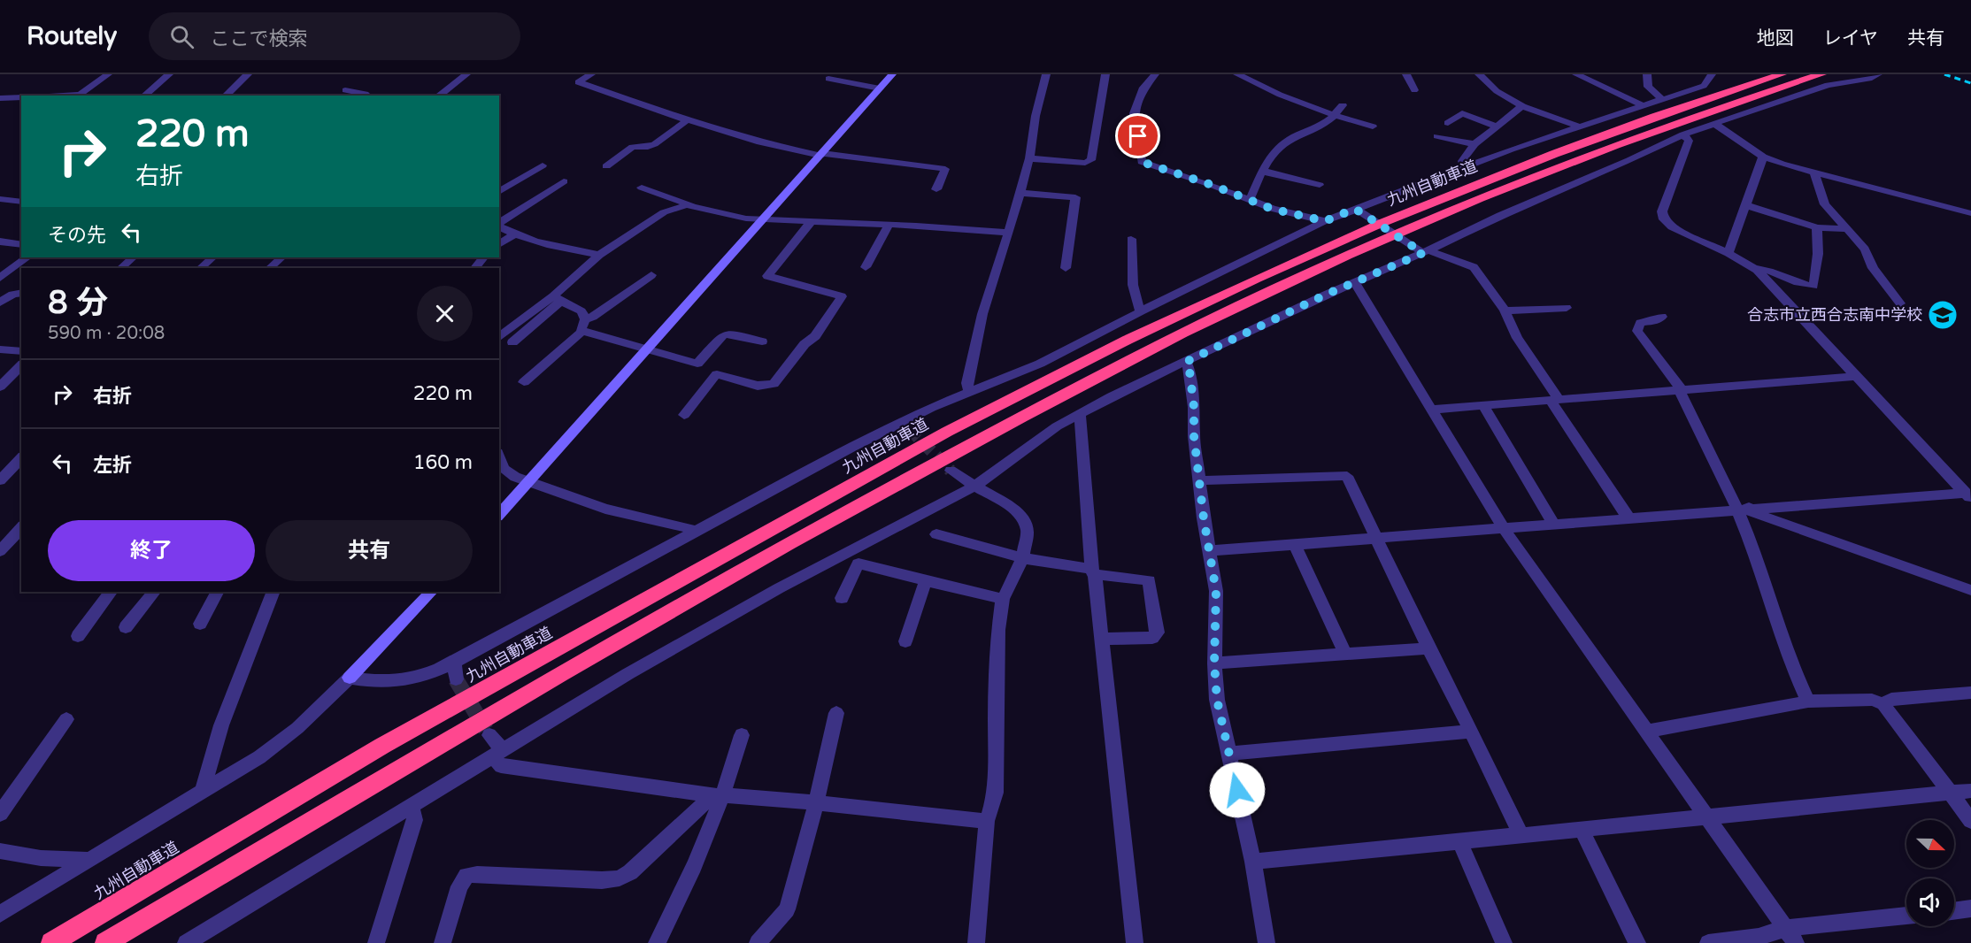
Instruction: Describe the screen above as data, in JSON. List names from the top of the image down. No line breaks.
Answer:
{"streets":{"highway":["九州自動車道"]},"places":{"school or university":["合志市立西合志南中学校"]},"north":"right","page":{"header":"Routely","search":"ここで検索","nav":["地図","レイヤ","共有"],"turn":["220 m","右折"],"then":"その先","heading":["8 分","590 m · 20:08"],"list":[{"name":"右折","value":"220 m"},{"name":"左折","value":"160 m"}],"buttons":["終了","共有"]}}
